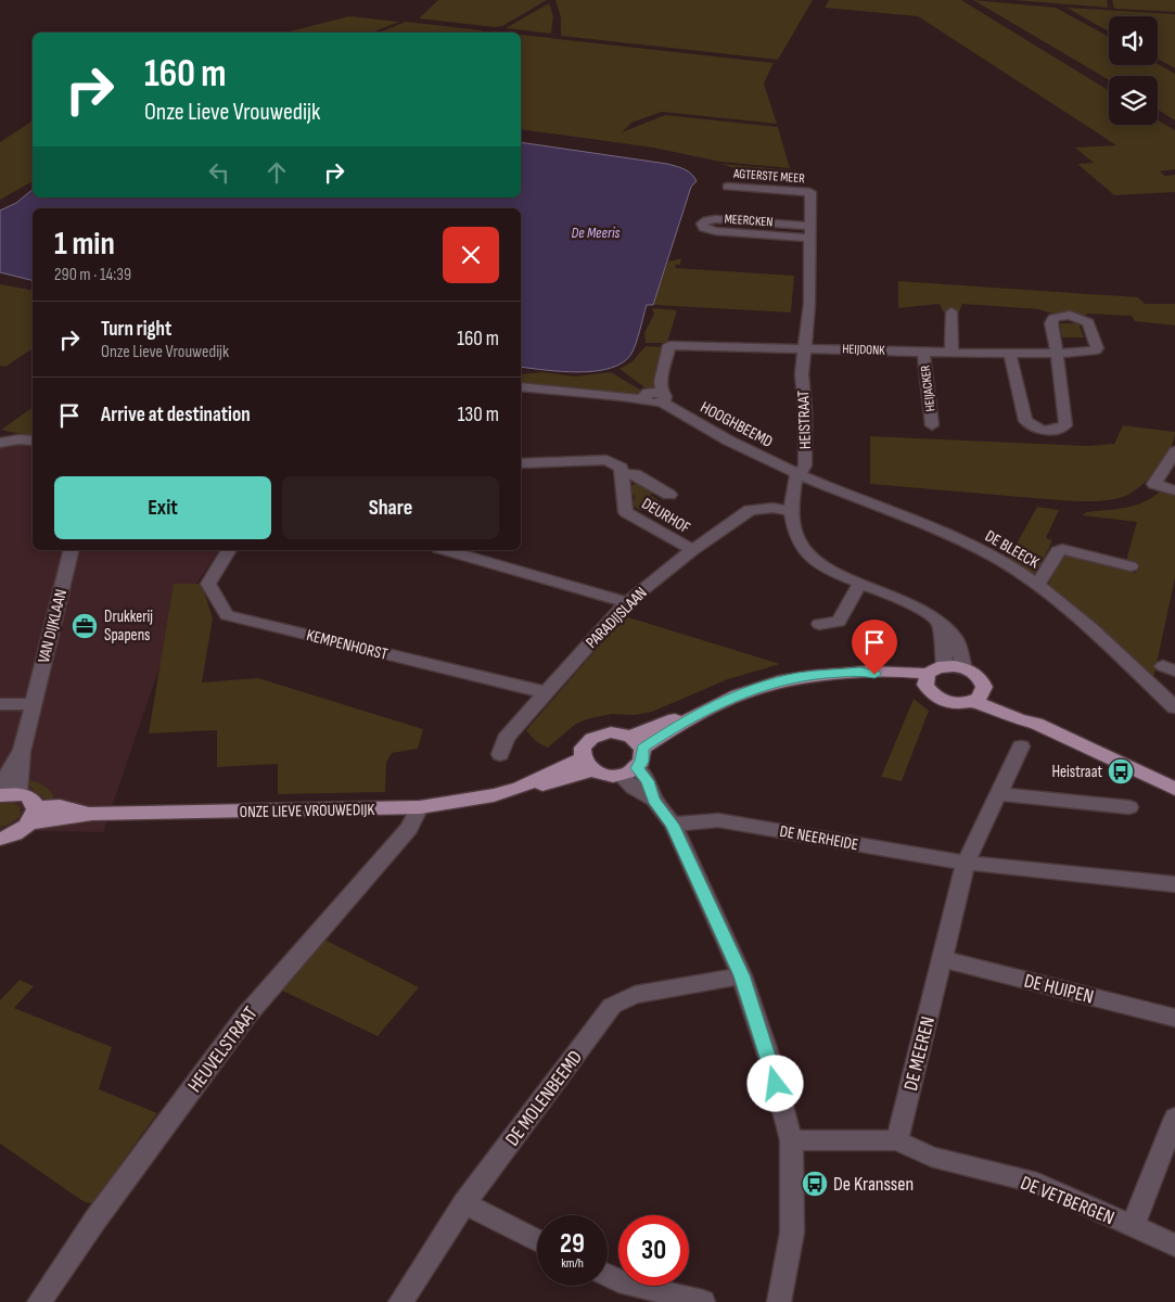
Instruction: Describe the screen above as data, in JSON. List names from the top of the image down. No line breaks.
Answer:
{"streets":{"main road":["ONZE LIEVE VROUWEDIJK"],"street":["AGTERSTE MEER","MEERCKEN","HEIJDONK","HEIJACKER","HEISTRAAT","HOOGHBEEMD","DEURHOF","DE BLEECK","PARADIJSLAAN","VAN DIJKLAAN","KEMPENHORST","DE NEERHEIDE","DE HUIPEN","HEUVELSTRAAT","DE MEEREN","DE MOLENBEEMD","DE VETBERGEN"]},"crossings":[["AGTERSTE MEER","HEISTRAAT"],["MEERCKEN","HEISTRAAT"],["HEIJDONK","HEIJACKER"],["HEIJDONK","HEISTRAAT"],["HEIJDONK","HOOGHBEEMD"],["HEISTRAAT","HOOGHBEEMD"],["HEISTRAAT","DE BLEECK"],["HEISTRAAT","PARADIJSLAAN"],["HOOGHBEEMD","DE BLEECK"],["DEURHOF","PARADIJSLAAN"],["PARADIJSLAAN","KEMPENHORST"],["ONZE LIEVE VROUWEDIJK","HEUVELSTRAAT"],["DE NEERHEIDE","DE MEEREN"],["DE HUIPEN","DE MEEREN"],["DE MEEREN","DE VETBERGEN"]],"water":["De Meeris"],"places":{"office":["Drukkerij Spapens"],"bus stop":["Heistraat","De Kranssen"]},"page":{"turn":["160 m","Onze Lieve Vrouwedijk"],"heading":["1 min","290 m · 14:39"],"list":[{"name":"Turn right","note":"Onze Lieve Vrouwedijk","value":"160 m"},{"name":"Arrive at destination","value":"130 m"}],"buttons":["Exit","Share"],"speed":"29 km/h","limit":"30"}}
